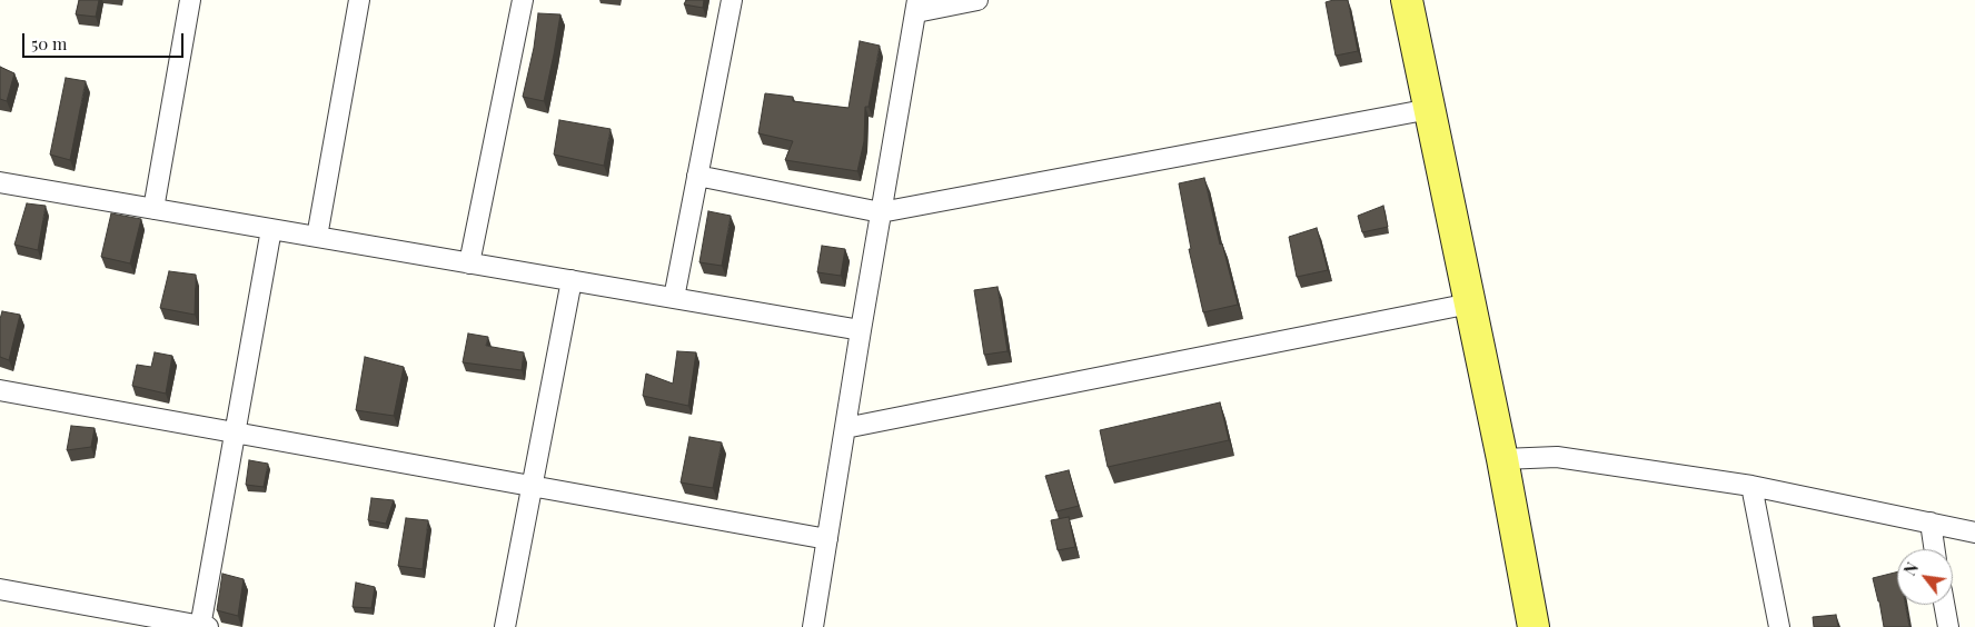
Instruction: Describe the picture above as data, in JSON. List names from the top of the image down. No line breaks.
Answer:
{"scale_bar":"50 m","north":"top left"}
